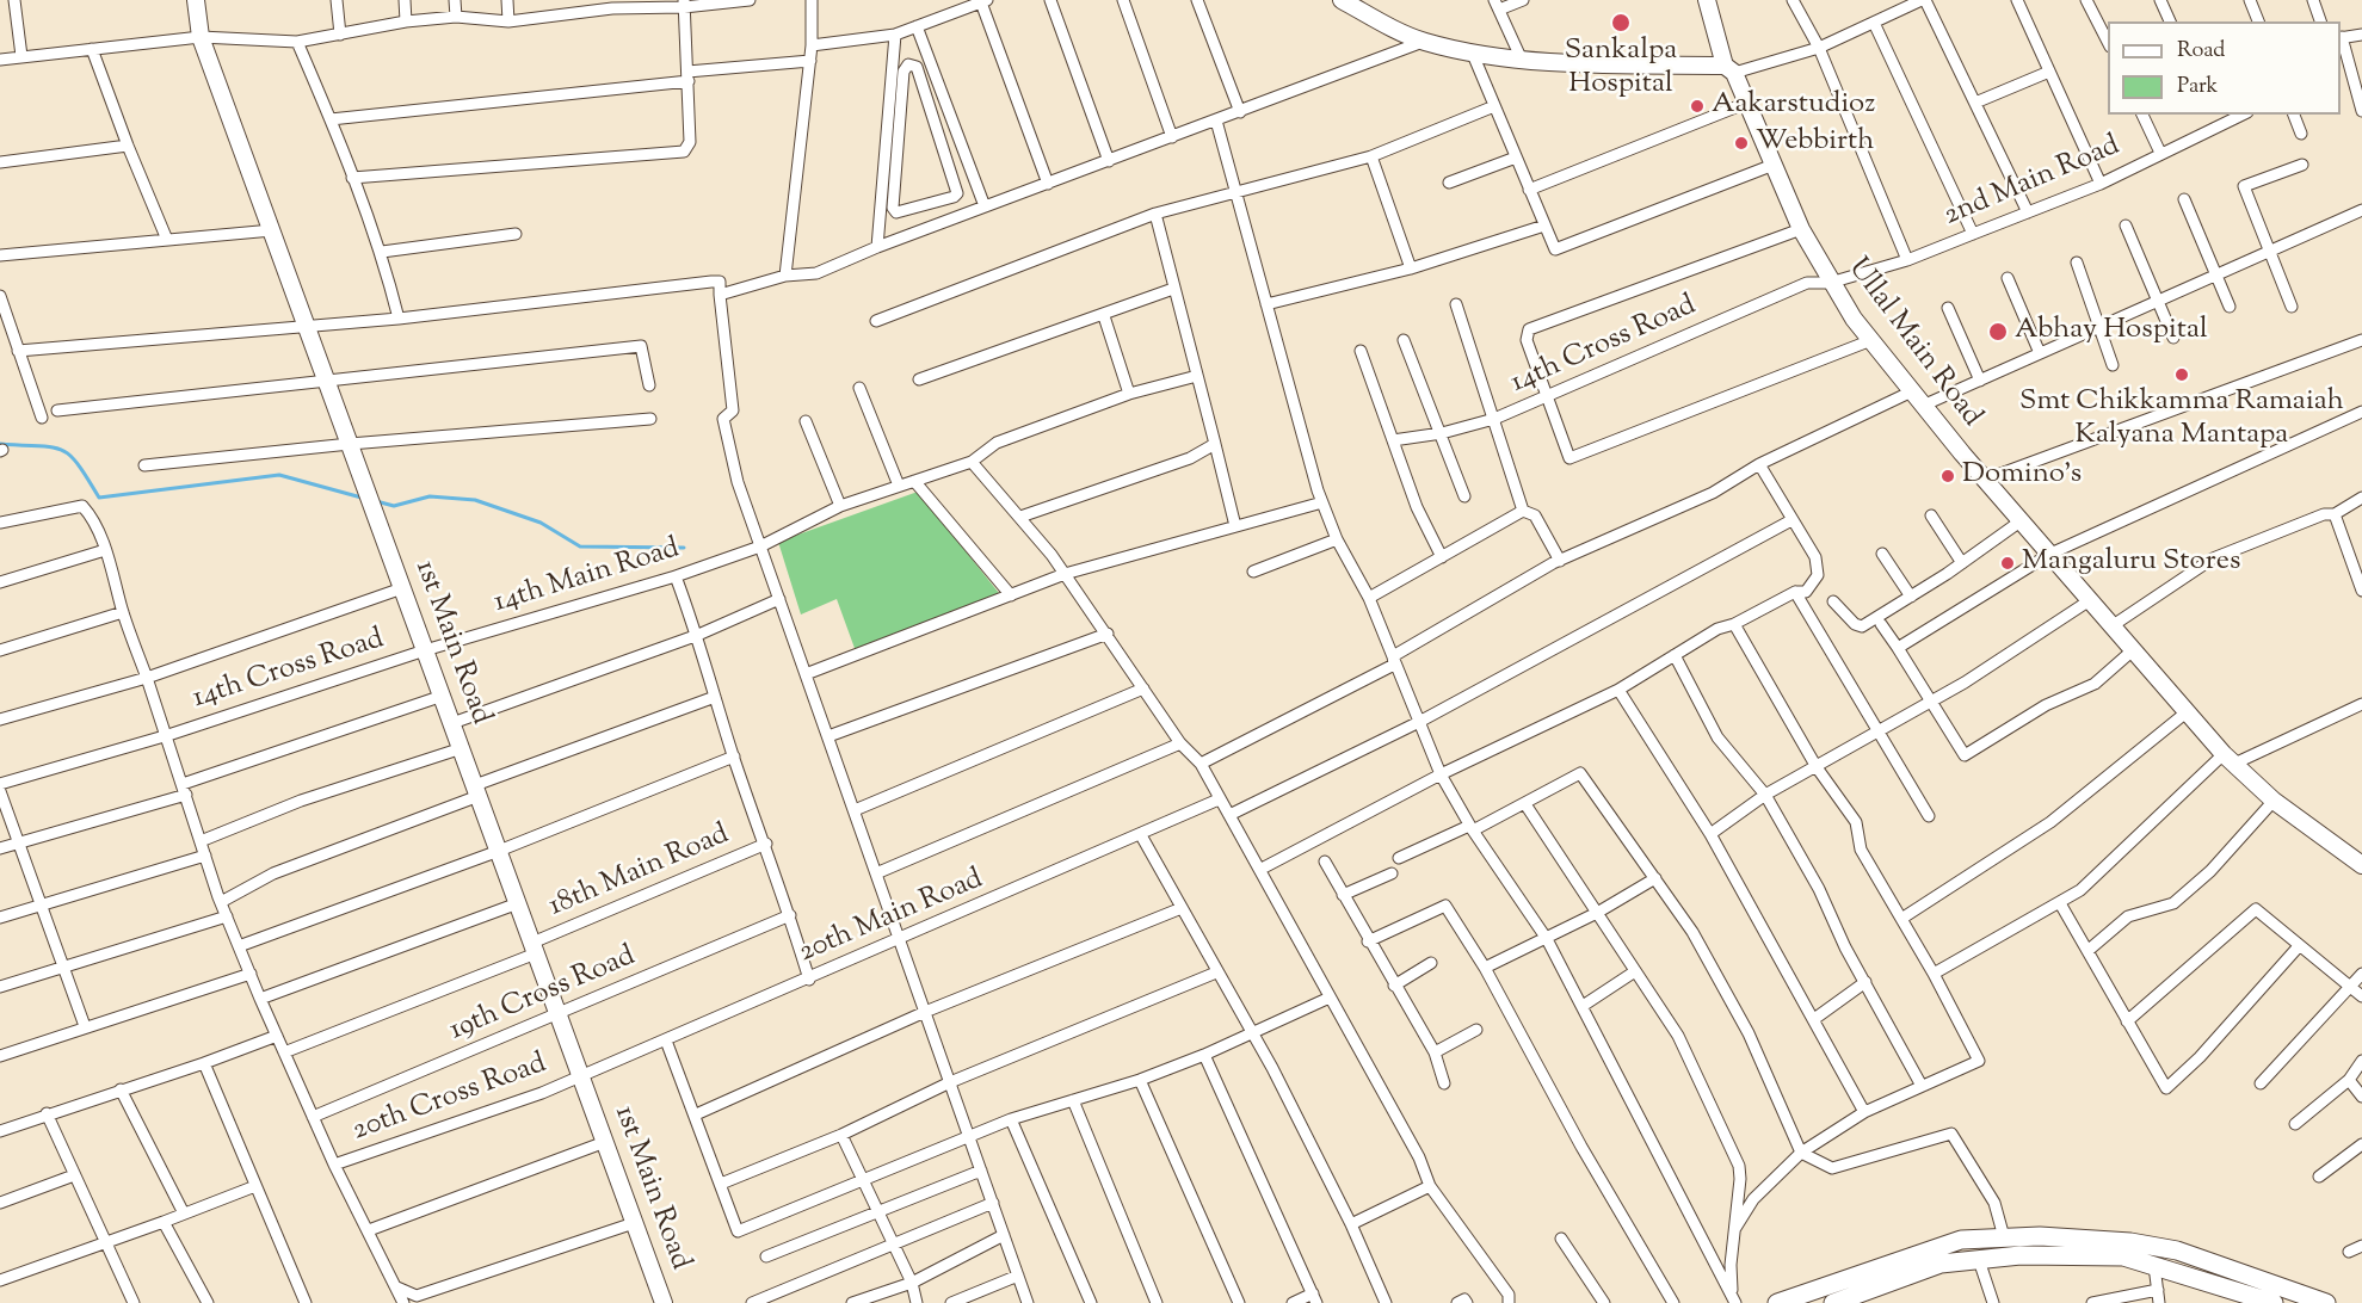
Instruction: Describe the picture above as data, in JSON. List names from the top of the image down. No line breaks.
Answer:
{"streets":{"street":["2nd Main Road","Ullal Main Road","14th Cross Road","14th Main Road","1st Main Road","18th Main Road","20th Main Road","19th Cross Road","20th Cross Road"]},"crossings":[["2nd Main Road","Ullal Main Road"],["2nd Main Road","14th Cross Road"],["Ullal Main Road","14th Cross Road"],["14th Cross Road","14th Main Road"],["14th Cross Road","1st Main Road"],["14th Main Road","1st Main Road"],["1st Main Road","18th Main Road"],["1st Main Road","20th Main Road"],["1st Main Road","19th Cross Road"],["1st Main Road","20th Cross Road"],["20th Main Road","20th Cross Road"]],"places":["Sankalpa Hospital","Aakarstudioz","Webbirth","Abhay Hospital","Smt Chikkamma Ramaiah Kalyana Mantapa","Domino's","Mangaluru Stores"],"legend":["Road","Park"]}
